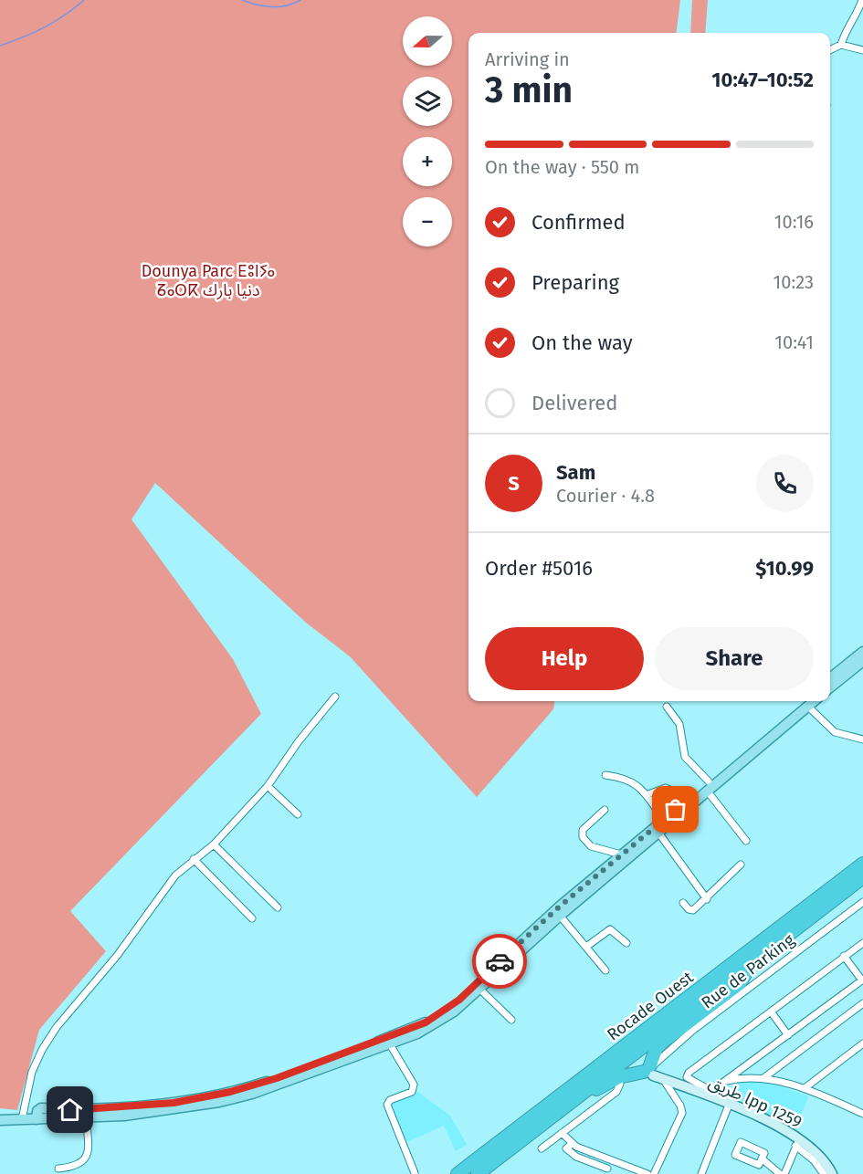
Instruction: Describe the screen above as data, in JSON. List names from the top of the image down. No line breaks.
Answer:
{"streets":{"highway":["Rocade Ouest"],"street":["Rue de Parking","طريق lpp 1259"]},"crossings":[["Rue de Parking","طريق lpp 1259"]],"parks":["Dounya Parc ⴹⵓⵏⵢⴰ ⵒⴰⵔⴽ دنيا بارك"],"north":"left","page":{"map_buttons":["+","−"],"heading":["3 min","Arriving in","10:47–10:52"],"panel":["Sam","Courier · 4.8","Order #5016","$10.99"],"bar":"On the way · 550 m","list":[["Confirmed","10:16"],["Preparing","10:23"],["On the way","10:41"],"Delivered"],"round":"S","buttons":["Help","Share"]}}
